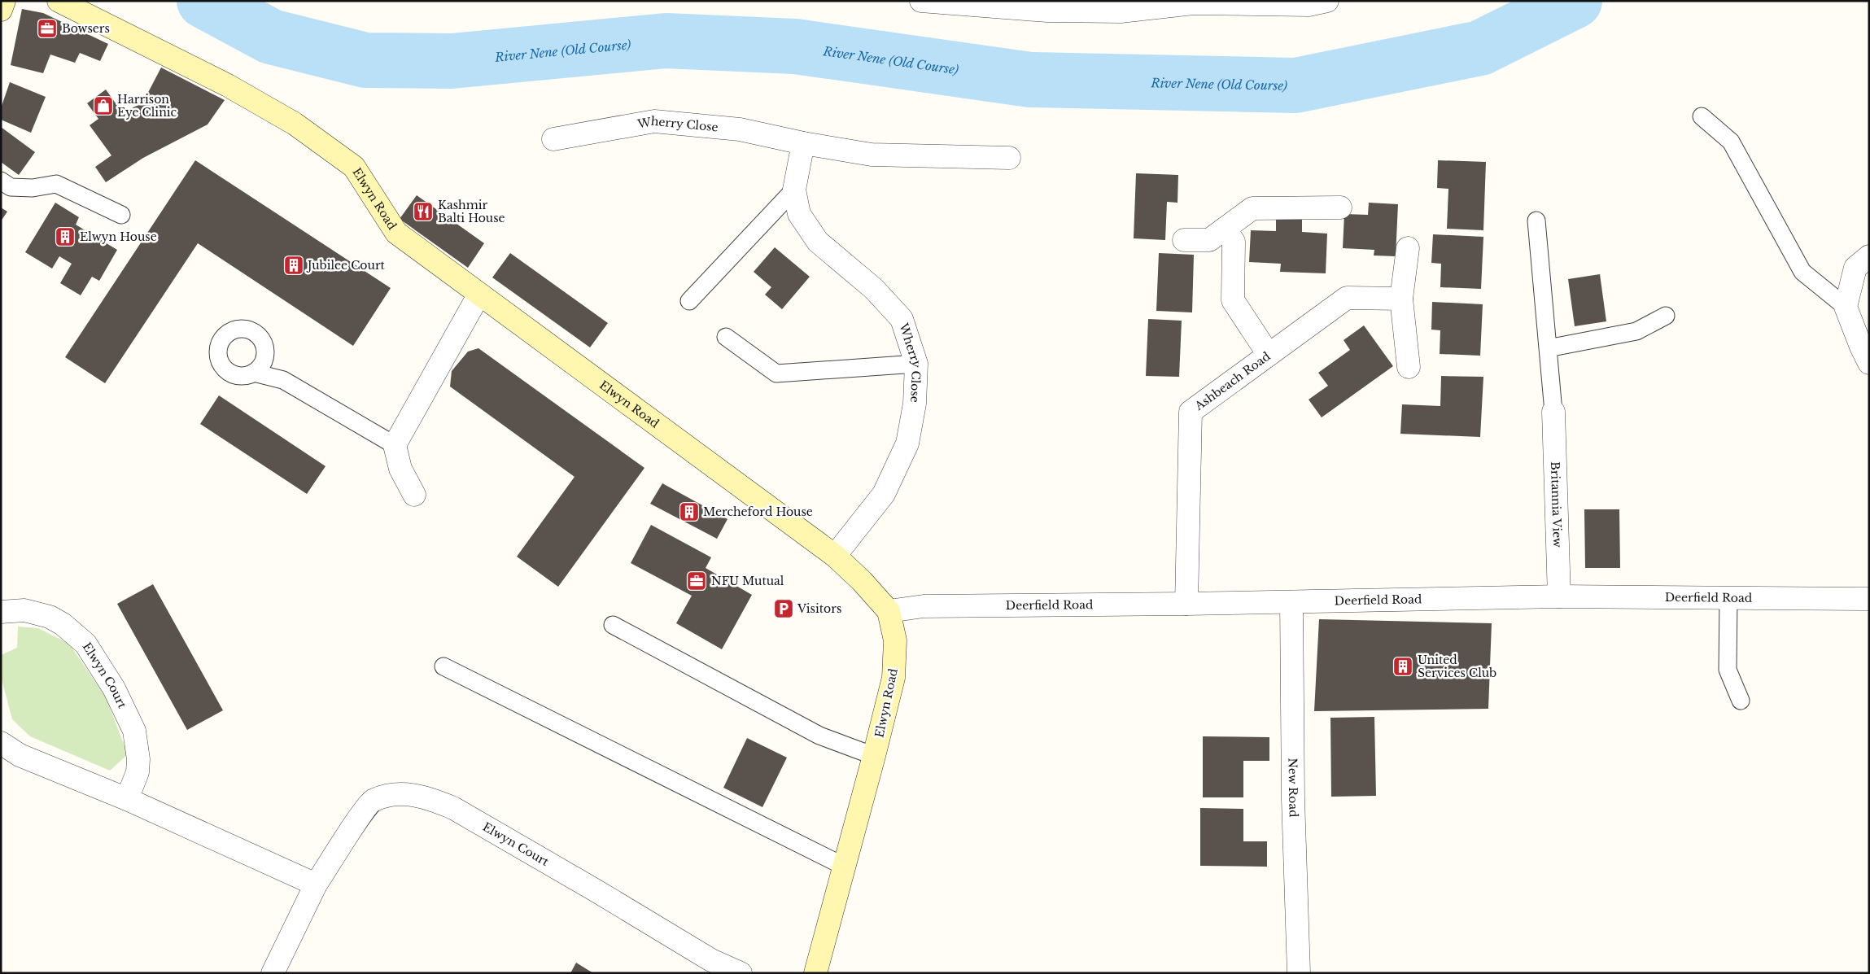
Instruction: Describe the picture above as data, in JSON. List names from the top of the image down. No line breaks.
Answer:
{"streets":{"street":["Wherry Close","Elwyn Road","Ashbeach Road","Britannia View","Deerfield Road","Elwyn Court","New Road"]},"crossings":[["Wherry Close","Elwyn Road"],["Elwyn Road","Deerfield Road"],["Ashbeach Road","Deerfield Road"],["Britannia View","Deerfield Road"],["Deerfield Road","New Road"]],"water":["River Nene (Old Course)"],"places":{"office":["Bowsers","NFU Mutual"],"shop":["Harrison Eye Clinic"],"restaurant":["Kashmir Balti House"],"building":["Elwyn House","Jubilee Court","Mercheford House","United Services Club"],"parking":["Visitors"]}}
